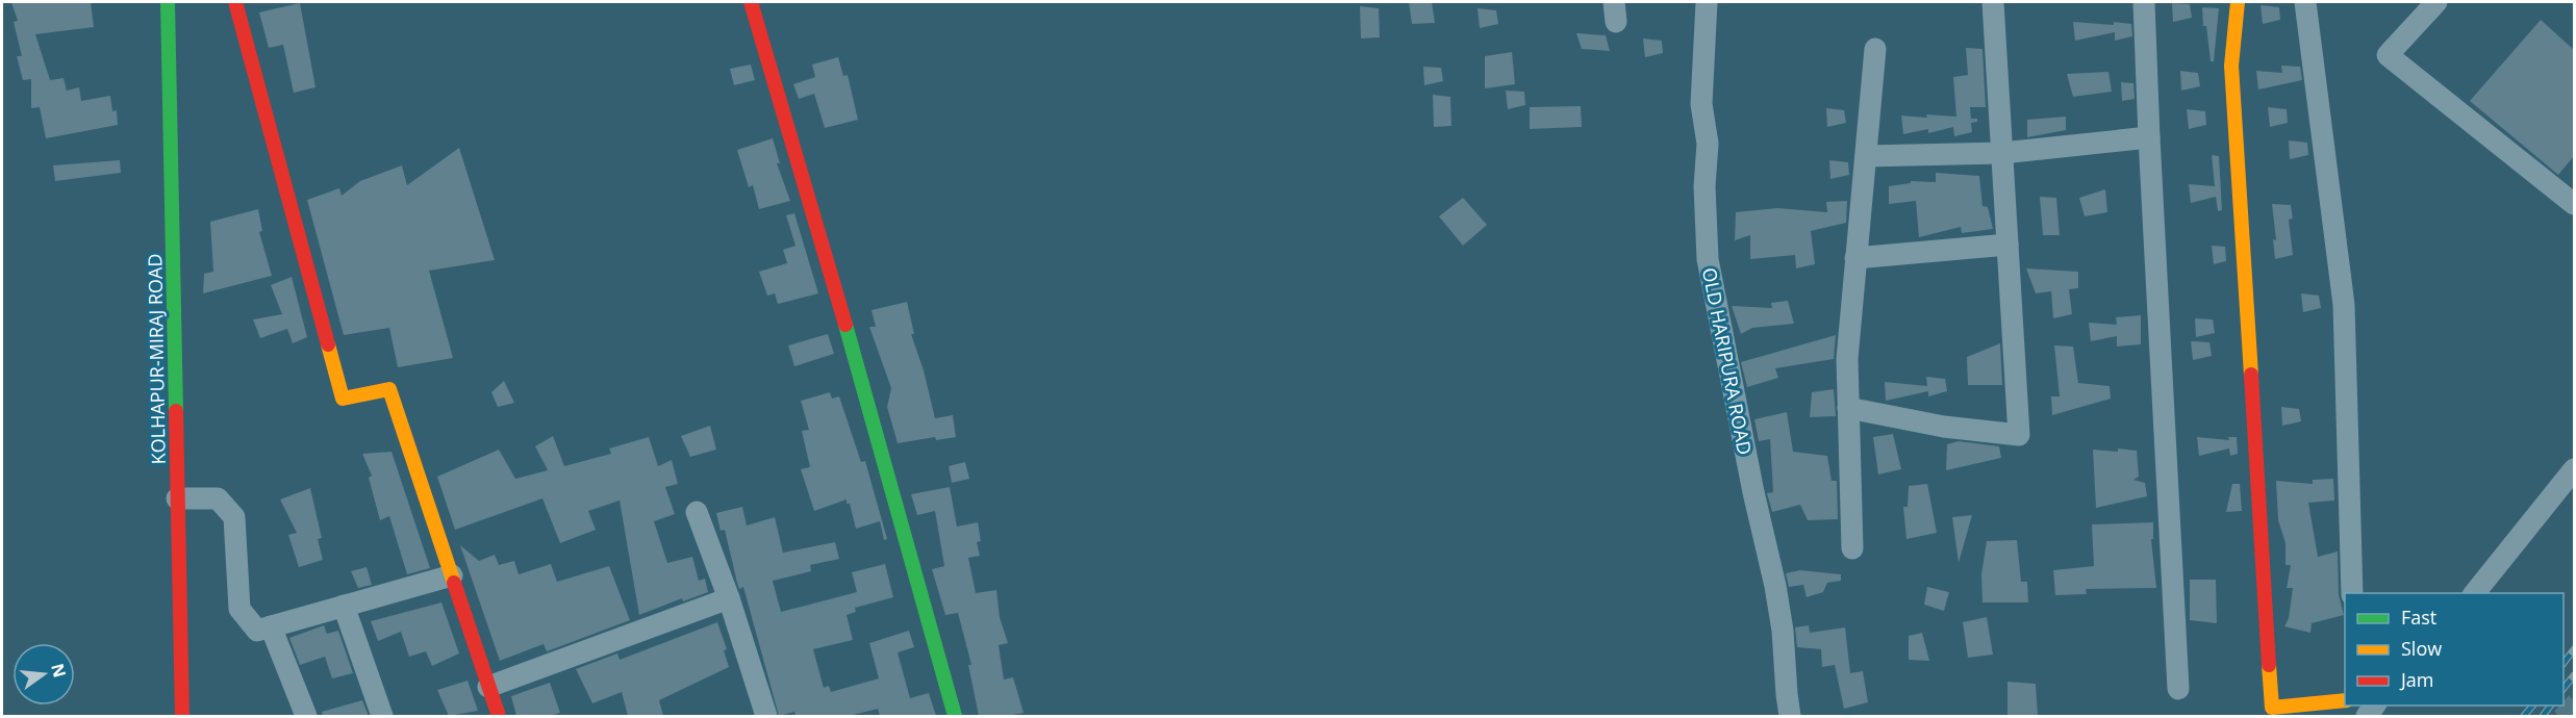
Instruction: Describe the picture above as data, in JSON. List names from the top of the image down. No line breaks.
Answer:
{"streets":{"street":["KOLHAPUR-MIRAJ ROAD","OLD HARIPURA ROAD"]},"legend":["Fast","Slow","Jam"],"north":"right"}
